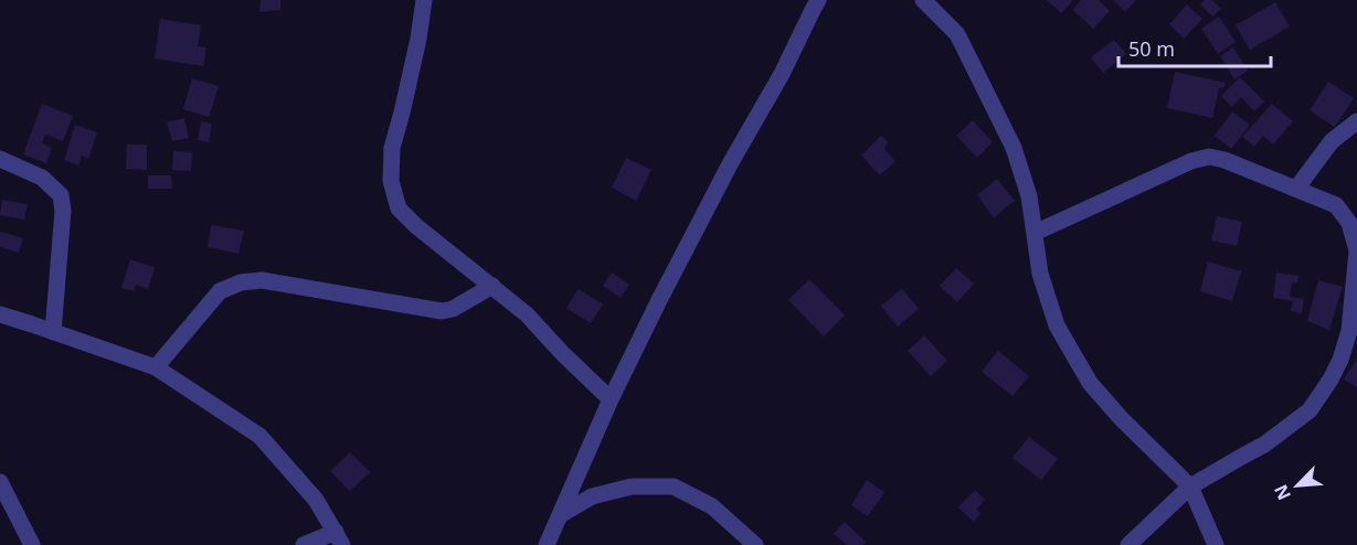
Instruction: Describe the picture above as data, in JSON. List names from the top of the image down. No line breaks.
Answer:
{"scale_bar":"50 m","north":"bottom left"}
